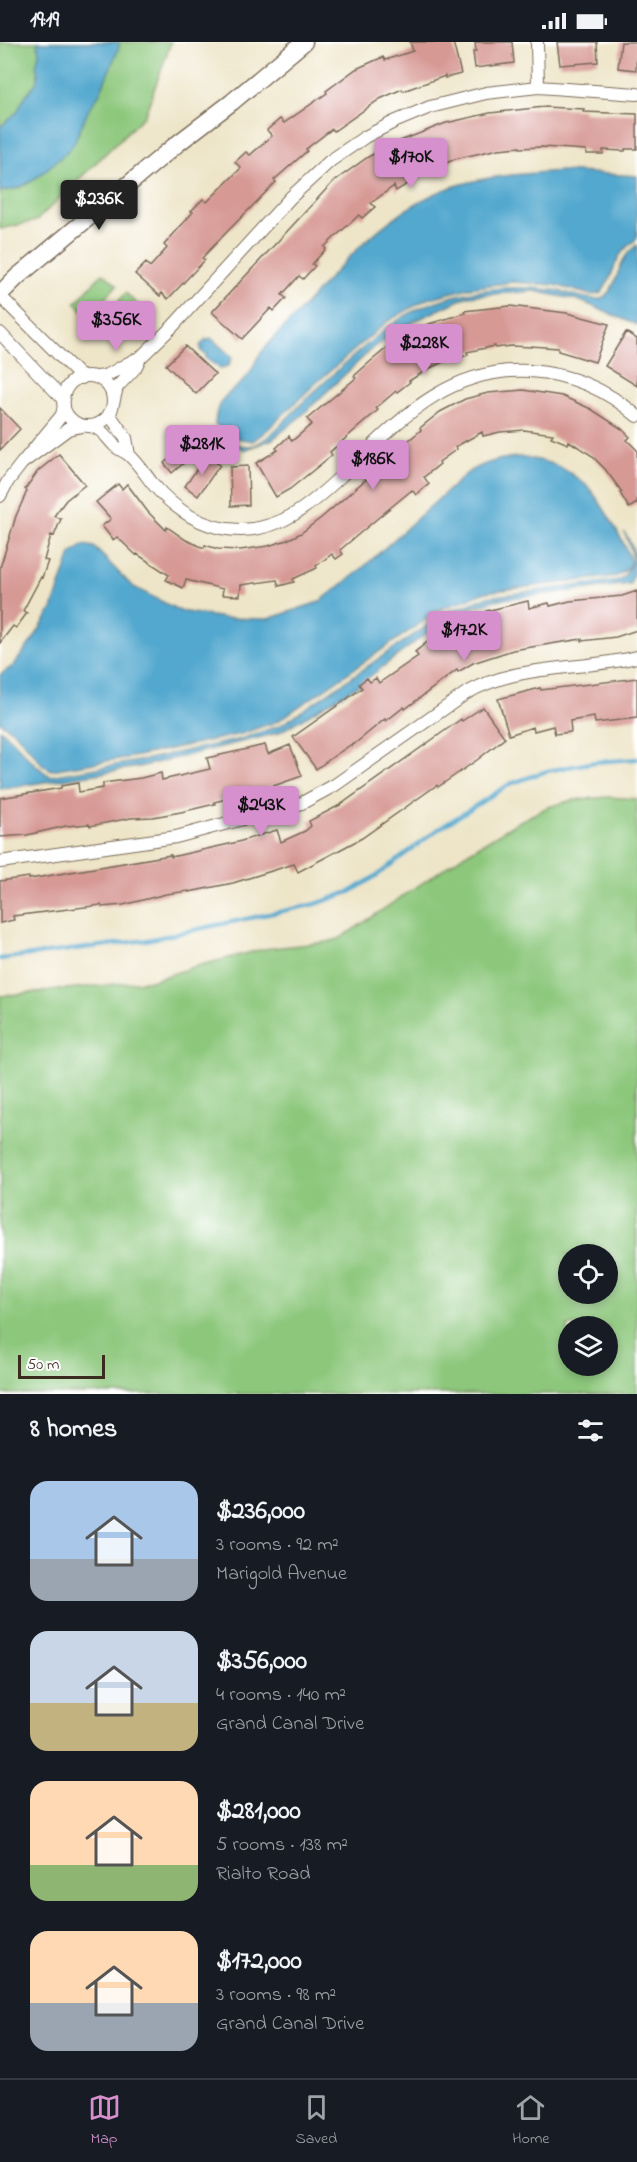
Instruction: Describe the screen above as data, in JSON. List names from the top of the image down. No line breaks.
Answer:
{"scale_bar":"50 m","page":{"status":"19:19","price":["$170K","$236K","$356K","$228K","$281K","$186K","$172K","$243K"],"scale":"50 m","heading":"8 homes","list":[{"name":"$236,000","note":"3 rooms · 92 m² · Marigold Avenue"},{"name":"$356,000","note":"4 rooms · 140 m² · Grand Canal Drive"},{"name":"$281,000","note":"5 rooms · 138 m² · Rialto Road"},{"name":"$172,000","note":"3 rooms · 98 m² · Grand Canal Drive"}],"tabs":["Map","Saved","Home"]}}
